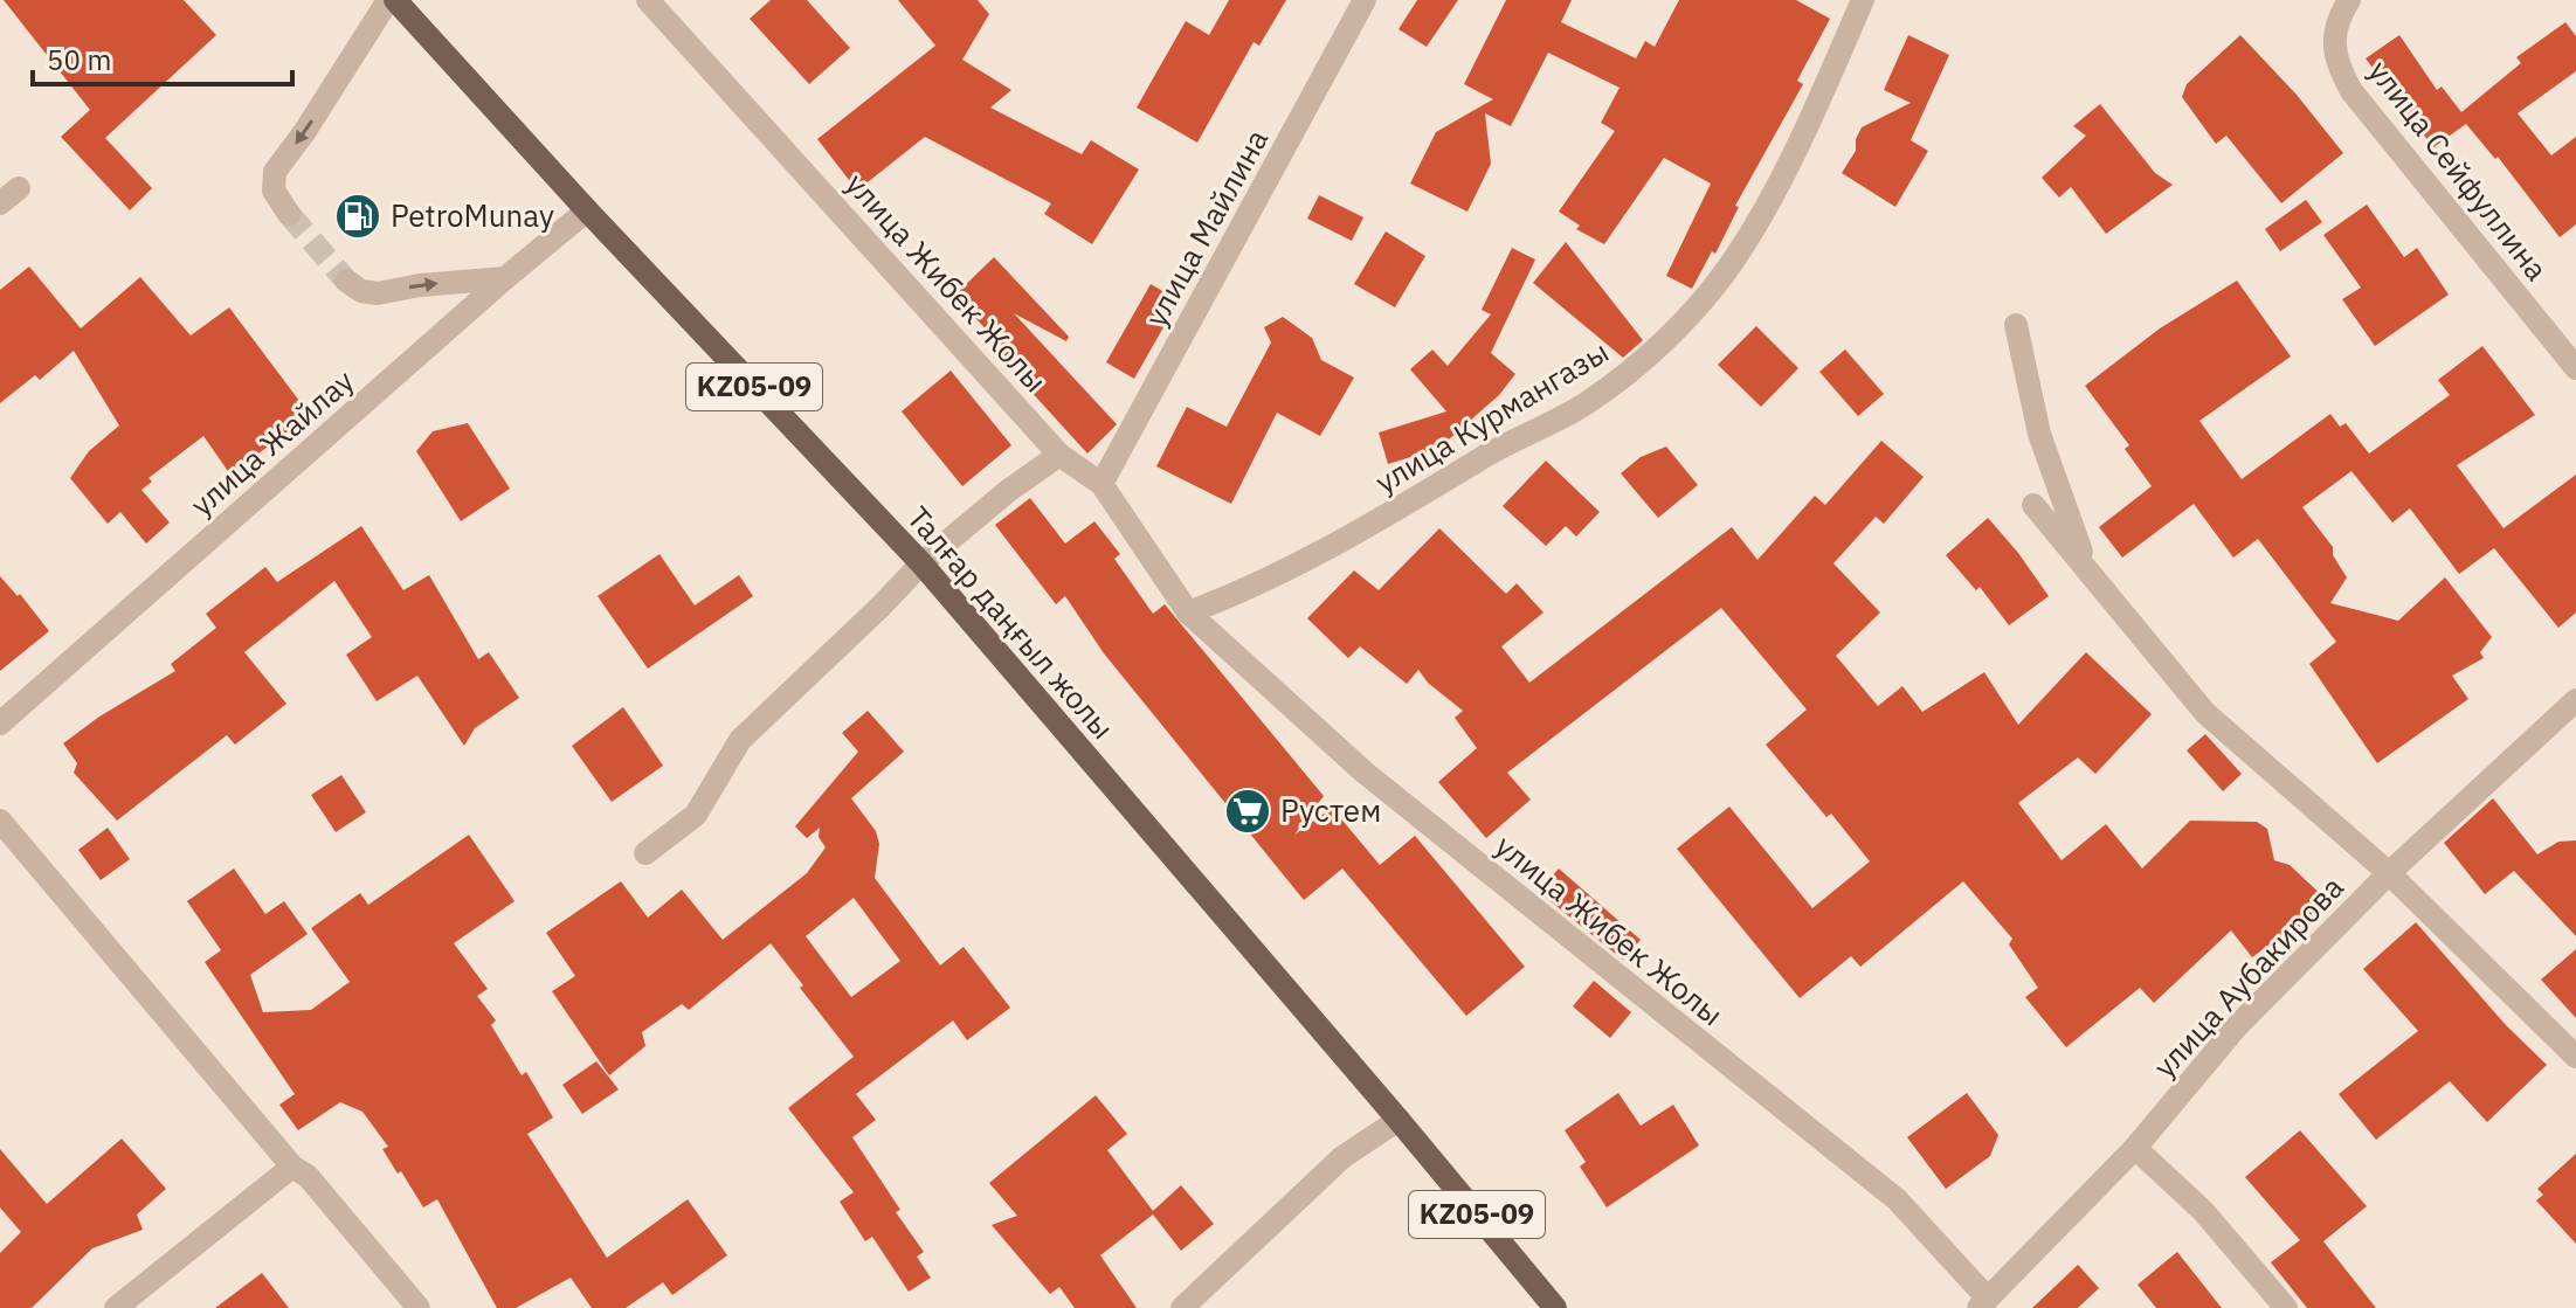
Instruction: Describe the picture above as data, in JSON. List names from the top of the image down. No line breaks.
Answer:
{"streets":{"main road":["KZ05-09","Талғар даңғыл жолы"],"street":["улица Сейфуллина","улица Майлина","улица Жибек Жолы","улица Курмангазы","улица Жайлау","улица Аубакирова"]},"crossings":[["улица Майлина","улица Жибек Жолы"],["улица Жибек Жолы","улица Курмангазы"],["улица Жибек Жолы","улица Аубакирова"],["улица Жайлау","Талғар даңғыл жолы"]],"places":{"fuel station":["PetroMunay"],"supermarket":["Рустем"]},"scale_bar":"50 m"}
